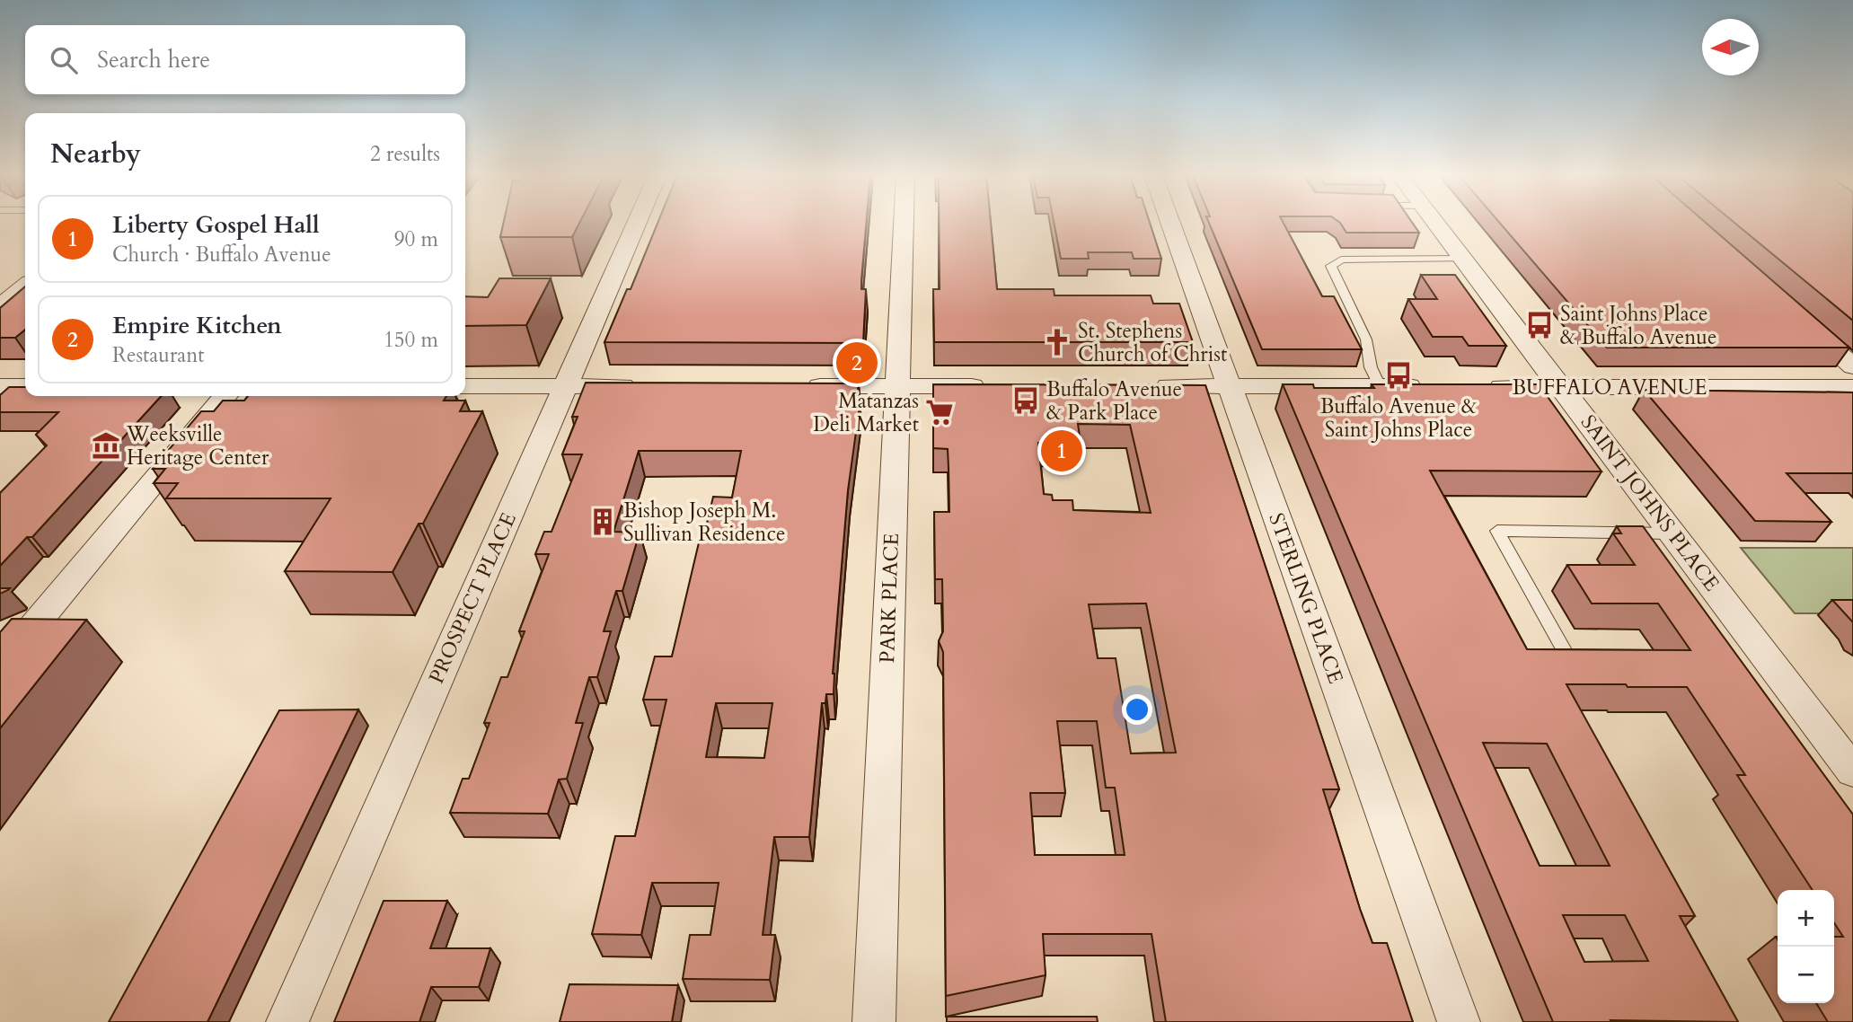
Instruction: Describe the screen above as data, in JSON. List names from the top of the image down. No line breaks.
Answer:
{"streets":{"street":["BUFFALO AVENUE","SAINT JOHNS PLACE","PROSPECT PLACE","PARK PLACE","STERLING PLACE"]},"crossings":[["BUFFALO AVENUE","SAINT JOHNS PLACE"]],"places":{"bus stop":["Saint Johns Place & Buffalo Avenue","Buffalo Avenue & Saint Johns Place","Buffalo Avenue & Park Place"],"church":["St. Stephens Church of Christ"],"supermarket":["Matanzas Deli Market"],"museum":["Weeksville Heritage Center"],"building":["Bishop Joseph M. Sullivan Residence"]},"north":"left","page":{"search":"Search here","heading":["Nearby","2 results"],"list":[{"mark":"1","name":"Liberty Gospel Hall","note":"Church · Buffalo Avenue","value":"90 m"},{"mark":"2","name":"Empire Kitchen","note":"Restaurant","value":"150 m"}],"pins":["2","1"],"map_buttons":["+","−"]}}
